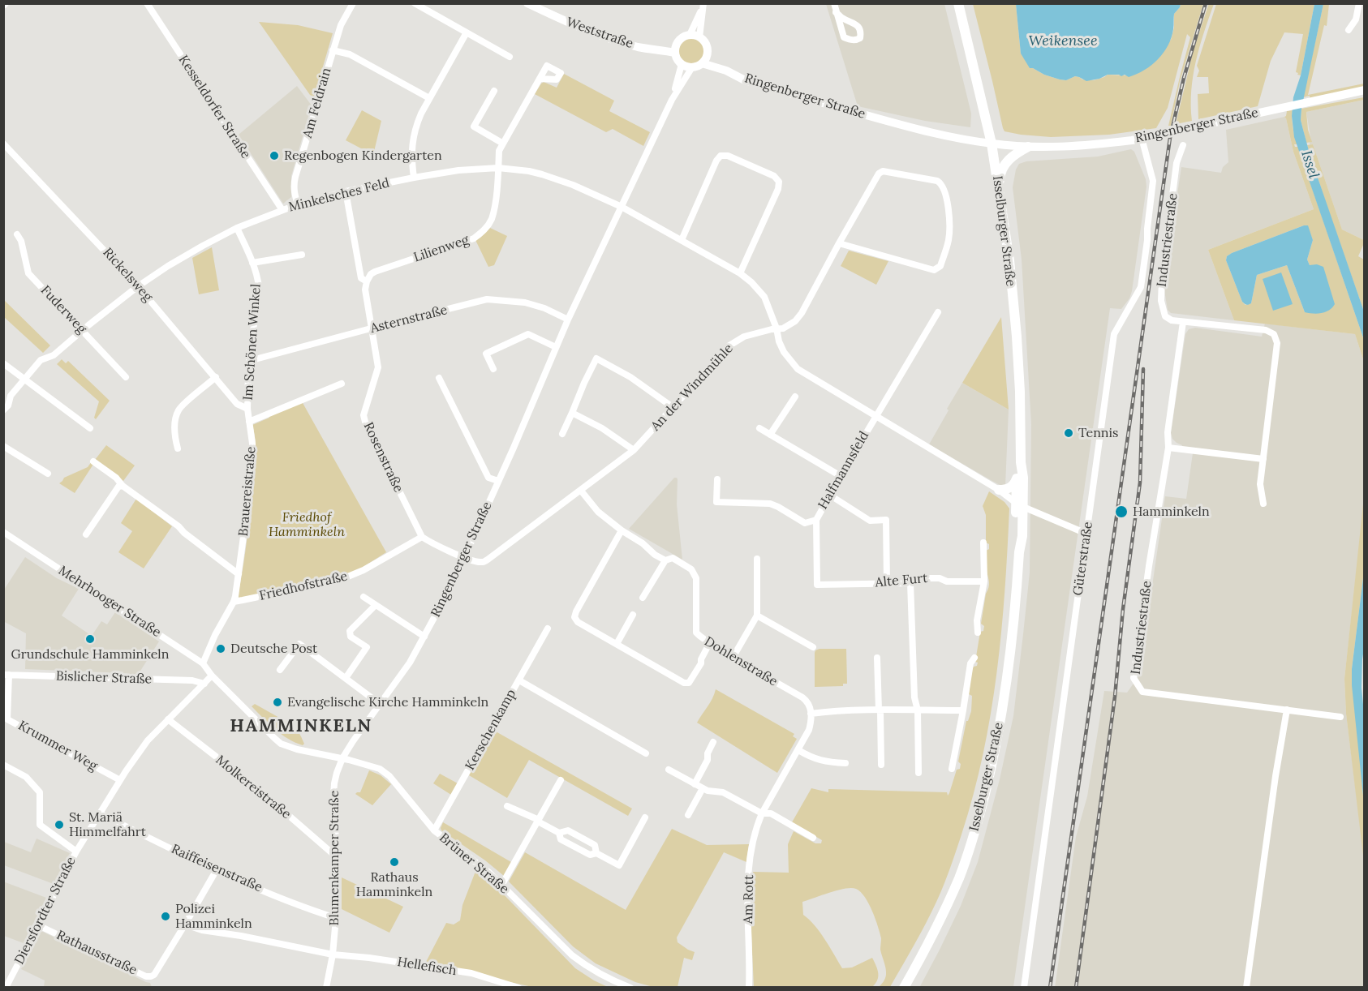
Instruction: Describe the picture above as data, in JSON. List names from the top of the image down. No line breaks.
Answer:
{"streets":{"main road":["Weststraße","Ringenberger Straße","Isselburger Straße"],"street":["Am Feldrain","Kesseldorfer Straße","Minkelsches Feld","Industriestraße","Lilienweg","Rickelsweg","Fuderweg","Asternstraße","Im Schönen Winkel","An der Windmühle","Rosenstraße","Halfmannsfeld","Brauereistraße","Güterstraße","Alte Furt","Friedhofstraße","Mehrhooger Straße","Dohlenstraße","Bislicher Straße","Kerschenkamp","Krummer Weg","Molkereistraße","Blumenkamper Straße","Brüner Straße","Raiffeisenstraße","Am Rott","Diersfordter Straße","Rathausstraße","Hellefisch"]},"crossings":[["Weststraße","Ringenberger Straße"],["Ringenberger Straße","Minkelsches Feld"],["Ringenberger Straße","Isselburger Straße"],["Ringenberger Straße","Asternstraße"],["Ringenberger Straße","An der Windmühle"],["Ringenberger Straße","Güterstraße"],["Ringenberger Straße","Blumenkamper Straße"],["Ringenberger Straße","Brüner Straße"],["Am Feldrain","Minkelsches Feld"],["Kesseldorfer Straße","Minkelsches Feld"],["Minkelsches Feld","Lilienweg"],["Minkelsches Feld","Rickelsweg"],["Minkelsches Feld","Fuderweg"],["Minkelsches Feld","Im Schönen Winkel"],["Minkelsches Feld","An der Windmühle"],["Lilienweg","Rosenstraße"],["Rickelsweg","Im Schönen Winkel"],["Asternstraße","Im Schönen Winkel"],["Asternstraße","Rosenstraße"],["Im Schönen Winkel","Brauereistraße"],["An der Windmühle","Dohlenstraße"],["Rosenstraße","Friedhofstraße"],["Halfmannsfeld","Alte Furt"],["Brauereistraße","Friedhofstraße"],["Brauereistraße","Mehrhooger Straße"],["Mehrhooger Straße","Brüner Straße"],["Mehrhooger Straße","Diersfordter Straße"],["Dohlenstraße","Am Rott"],["Bislicher Straße","Krummer Weg"],["Bislicher Straße","Diersfordter Straße"],["Kerschenkamp","Brüner Straße"],["Krummer Weg","Diersfordter Straße"],["Molkereistraße","Blumenkamper Straße"],["Molkereistraße","Diersfordter Straße"],["Blumenkamper Straße","Brüner Straße"],["Blumenkamper Straße","Raiffeisenstraße"],["Blumenkamper Straße","Hellefisch"],["Brüner Straße","Diersfordter Straße"],["Raiffeisenstraße","Diersfordter Straße"],["Raiffeisenstraße","Rathausstraße"],["Diersfordter Straße","Rathausstraße"]],"districts":["HAMMINKELN"],"water":["Weikensee","Issel"],"parks":["Friedhof Hamminkeln"],"places":["Regenbogen Kindergarten","Tennis","Hamminkeln","Grundschule Hamminkeln","Deutsche Post","Evangelische Kirche Hamminkeln","St. Mariä Himmelfahrt","Rathaus Hamminkeln","Polizei Hamminkeln"]}
